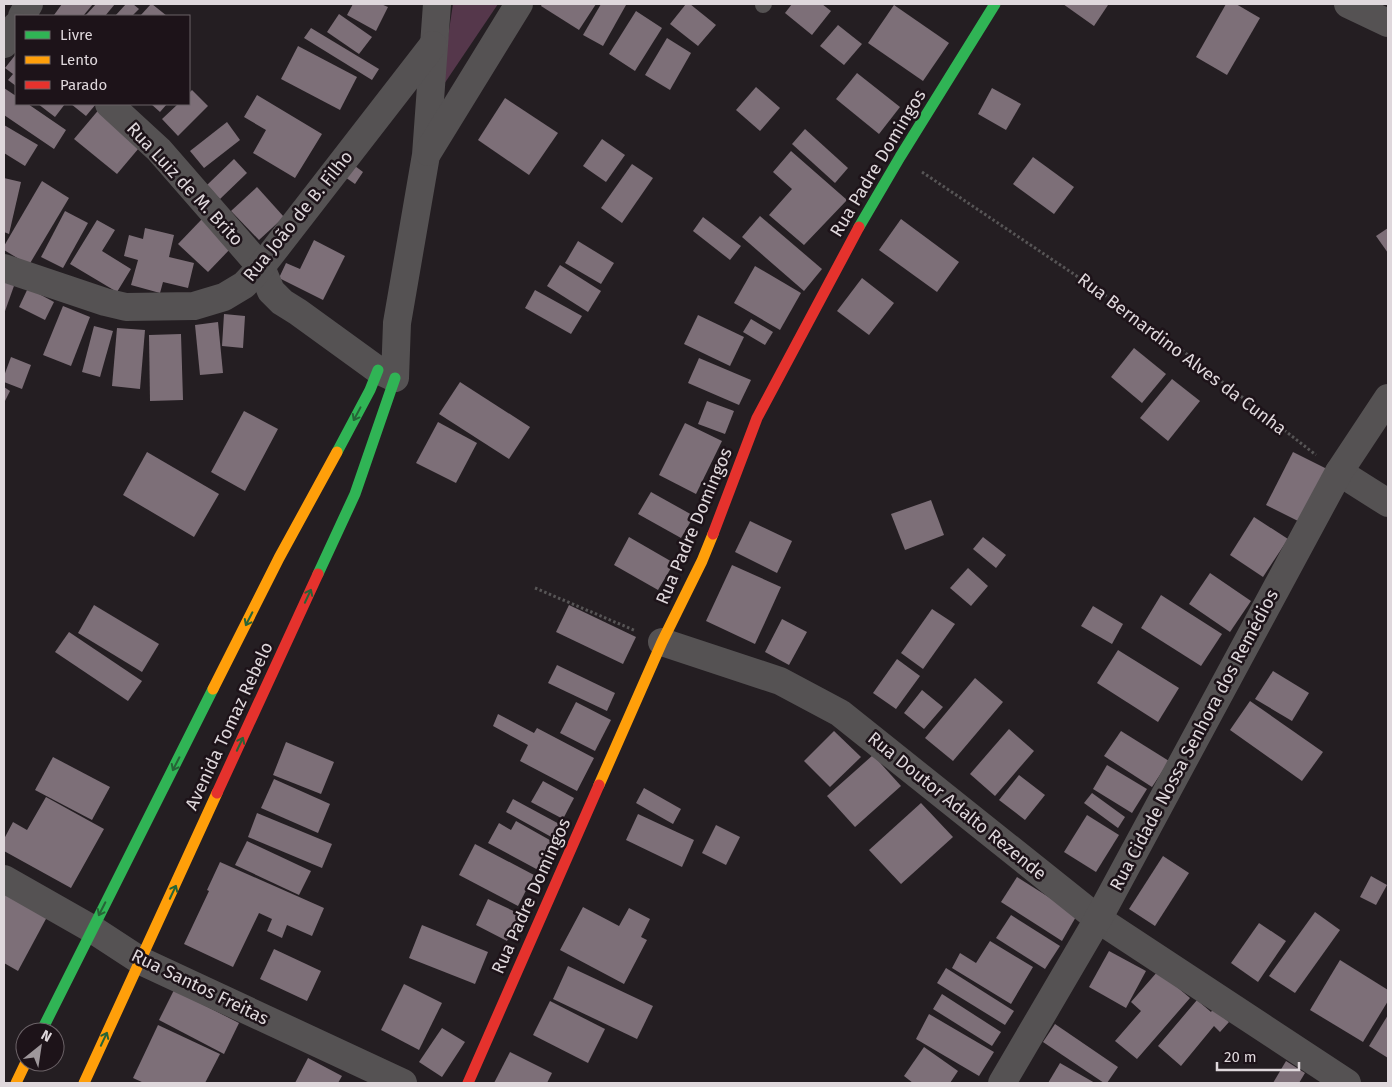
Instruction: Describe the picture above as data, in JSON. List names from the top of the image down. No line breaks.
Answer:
{"streets":{"main road":["Rua Padre Domingos","Avenida Tomaz Rebelo"],"street":["Rua Luiz de M. Brito","Rua João de B. Filho","Rua Cidade Nossa Senhora dos Remédios","Rua Doutor Adalto Rezende","Rua Santos Freitas"],"path":["Rua Bernardino Alves da Cunha"]},"crossings":[["Rua Padre Domingos","Rua Bernardino Alves da Cunha"],["Rua Padre Domingos","Rua Doutor Adalto Rezende"],["Rua Luiz de M. Brito","Rua João de B. Filho"],["Rua Luiz de M. Brito","Avenida Tomaz Rebelo"],["Rua Bernardino Alves da Cunha","Rua Cidade Nossa Senhora dos Remédios"],["Avenida Tomaz Rebelo","Rua Santos Freitas"],["Rua Cidade Nossa Senhora dos Remédios","Rua Doutor Adalto Rezende"]],"legend":["Livre","Lento","Parado"],"scale_bar":"20 m","north":"top right"}
